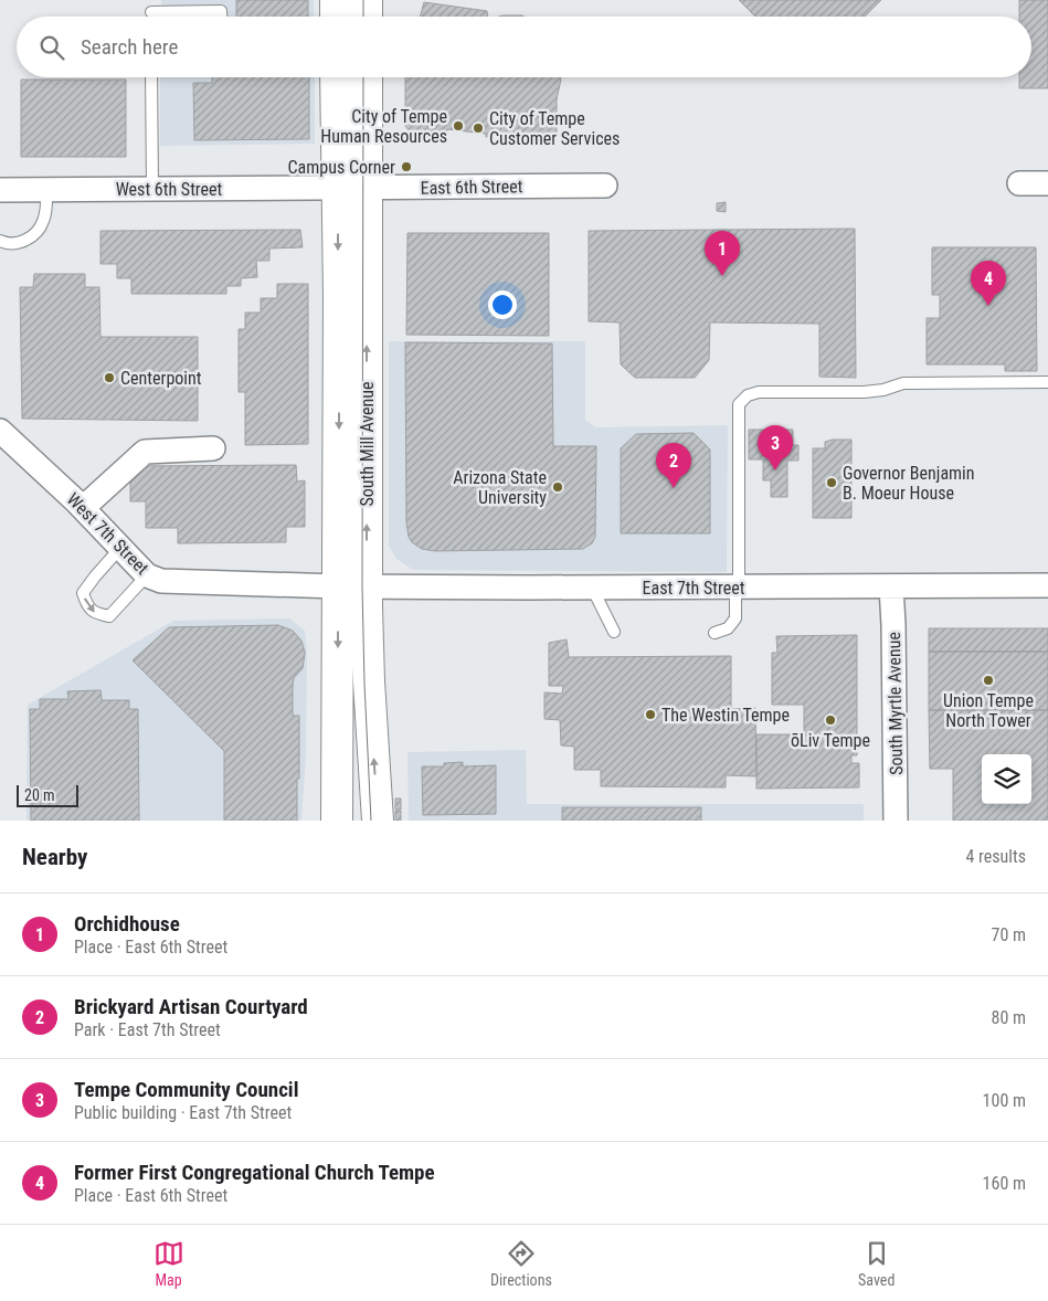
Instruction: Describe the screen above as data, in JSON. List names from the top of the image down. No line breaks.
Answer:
{"streets":{"main road":["South Mill Avenue"],"street":["East 6th Street","West 6th Street","West 7th Street","East 7th Street","South Myrtle Avenue"]},"crossings":[["East 6th Street","West 6th Street"],["East 6th Street","South Mill Avenue"],["West 6th Street","South Mill Avenue"],["South Mill Avenue","West 7th Street"],["South Mill Avenue","East 7th Street"],["West 7th Street","East 7th Street"],["East 7th Street","South Myrtle Avenue"]],"places":["City of Tempe Human Resources","City of Tempe Customer Services","Campus Corner","Centerpoint","Governor Benjamin B. Moeur House","Arizona State University","Union Tempe North Tower","The Westin Tempe","ōLiv Tempe"],"scale_bar":"20 m","page":{"search":"Search here","pins":["1","4","3","2"],"scale":"20 m","heading":["Nearby","4 results"],"list":[{"mark":"1","name":"Orchidhouse","note":"Place · East 6th Street","value":"70 m"},{"mark":"2","name":"Brickyard Artisan Courtyard","note":"Park · East 7th Street","value":"80 m"},{"mark":"3","name":"Tempe Community Council","note":"Public building · East 7th Street","value":"100 m"},{"mark":"4","name":"Former First Congregational Church Tempe","note":"Place · East 6th Street","value":"160 m"}],"nav":["Map","Directions","Saved"]}}
